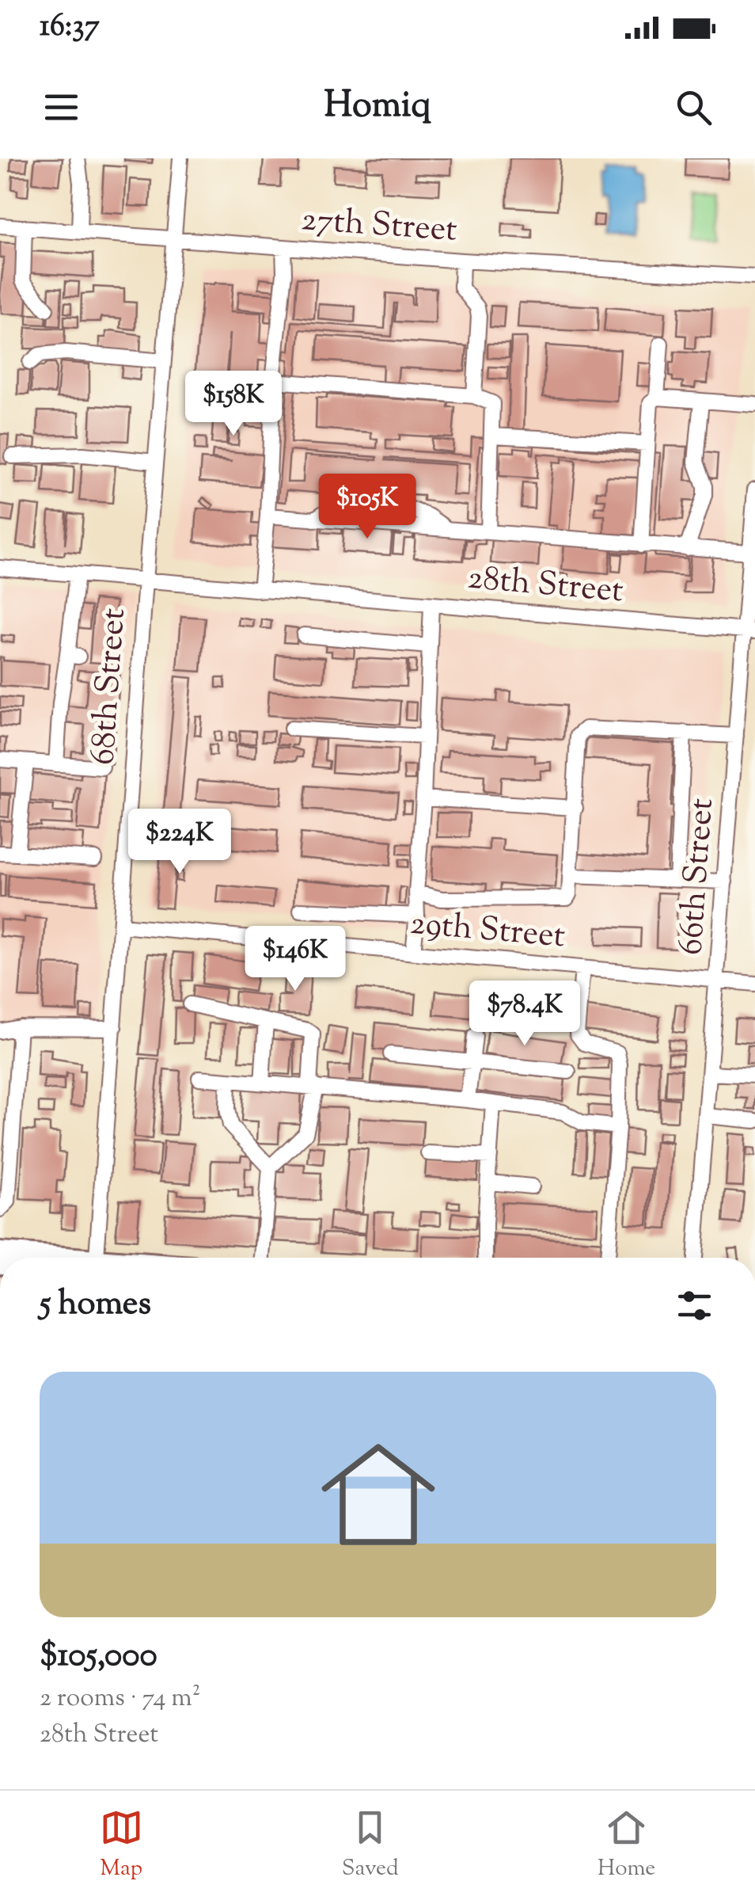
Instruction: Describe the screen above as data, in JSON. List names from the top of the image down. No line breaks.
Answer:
{"streets":{"street":["27th Street","28th Street","68th Street","66th Street","29th Street"]},"crossings":[["27th Street","68th Street"],["28th Street","68th Street"],["28th Street","66th Street"],["68th Street","29th Street"],["66th Street","29th Street"]],"page":{"status":"16:37","header":"Homiq","price":["$158K","$105K","$224K","$146K","$78.4K"],"heading":"5 homes","list":[{"name":"$105,000","note":"2 rooms · 74 m² · 28th Street"}],"tabs":["Map","Saved","Home"]}}
